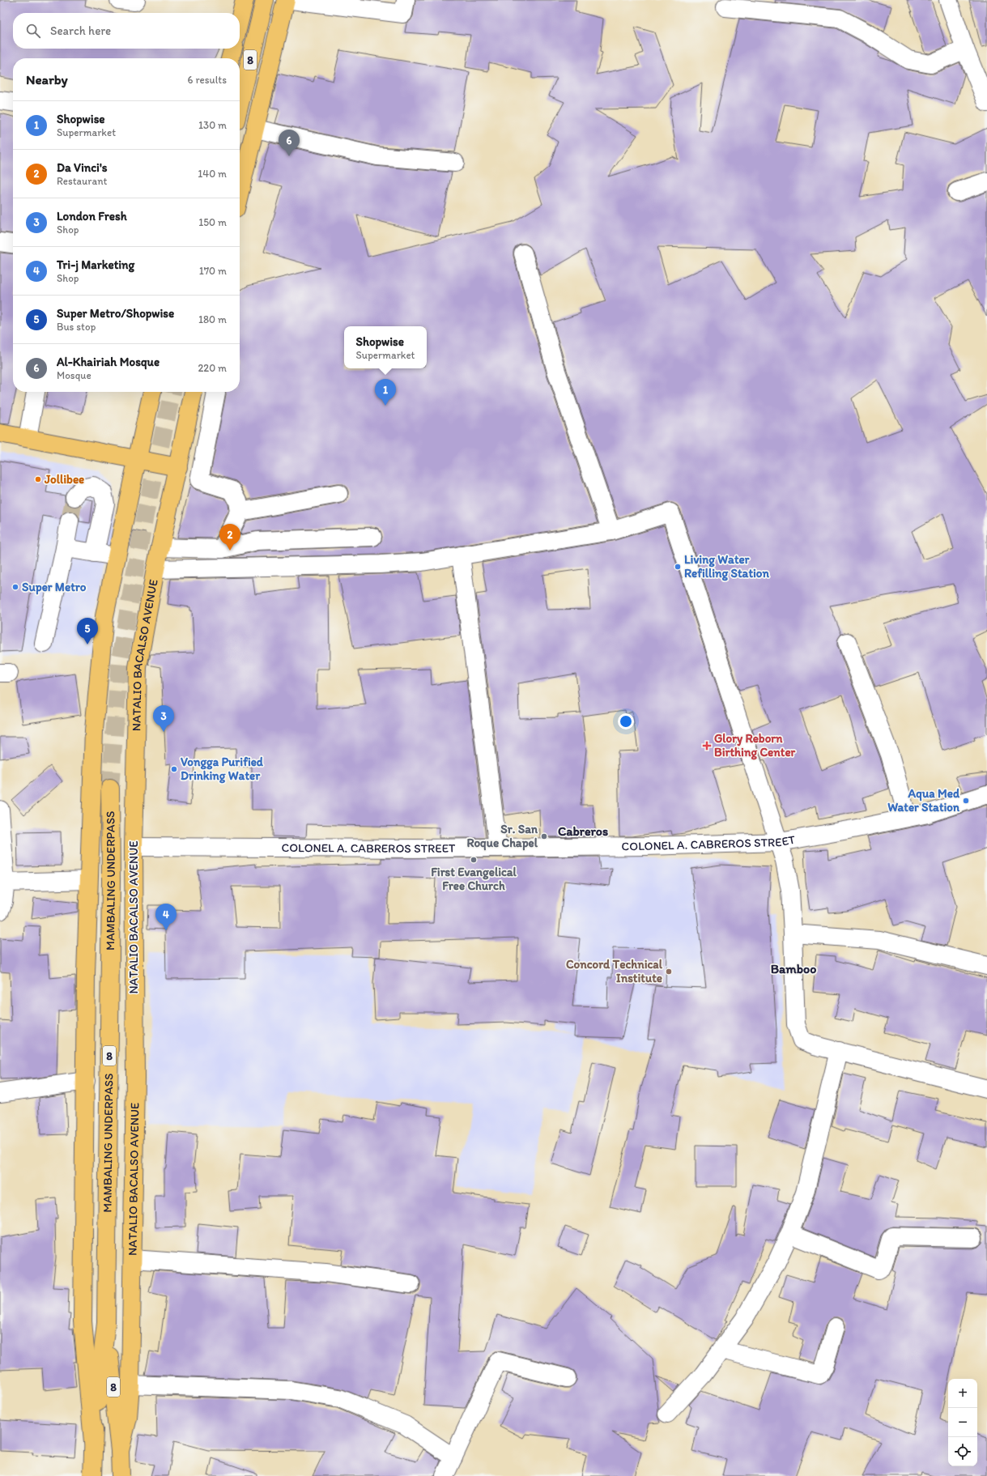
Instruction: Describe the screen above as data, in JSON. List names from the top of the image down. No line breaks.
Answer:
{"streets":{"main road":["8","NATALIO BACALSO AVENUE","MAMBALING UNDERPASS"],"street":["COLONEL A. CABREROS STREET"]},"crossings":[["8","NATALIO BACALSO AVENUE"],["8","MAMBALING UNDERPASS"],["NATALIO BACALSO AVENUE","COLONEL A. CABREROS STREET"],["NATALIO BACALSO AVENUE","MAMBALING UNDERPASS"]],"districts":["Cabreros","Bamboo"],"places":{"other":["Jollibee","Living Water Refilling Station","Super Metro","Vongga Purified Drinking Water","Aqua Med Water Station","Sr. San Roque Chapel","First Evangelical Free Church","Concord Technical Institute"],"health":["Glory Reborn Birthing Center"]},"page":{"search":"Search here","heading":["Nearby","6 results"],"list":[{"mark":"1","name":"Shopwise","note":"Supermarket","value":"130 m"},{"mark":"2","name":"Da Vinci's","note":"Restaurant","value":"140 m"},{"mark":"3","name":"London Fresh","note":"Shop","value":"150 m"},{"mark":"4","name":"Tri-j Marketing","note":"Shop","value":"170 m"},{"mark":"5","name":"Super Metro/Shopwise","note":"Bus stop","value":"180 m"},{"mark":"6","name":"Al-Khairiah Mosque","note":"Mosque","value":"220 m"}],"pins":["6","1","2","5","3","4"],"popup":["Shopwise","Supermarket"],"map_buttons":["+","−"]}}
